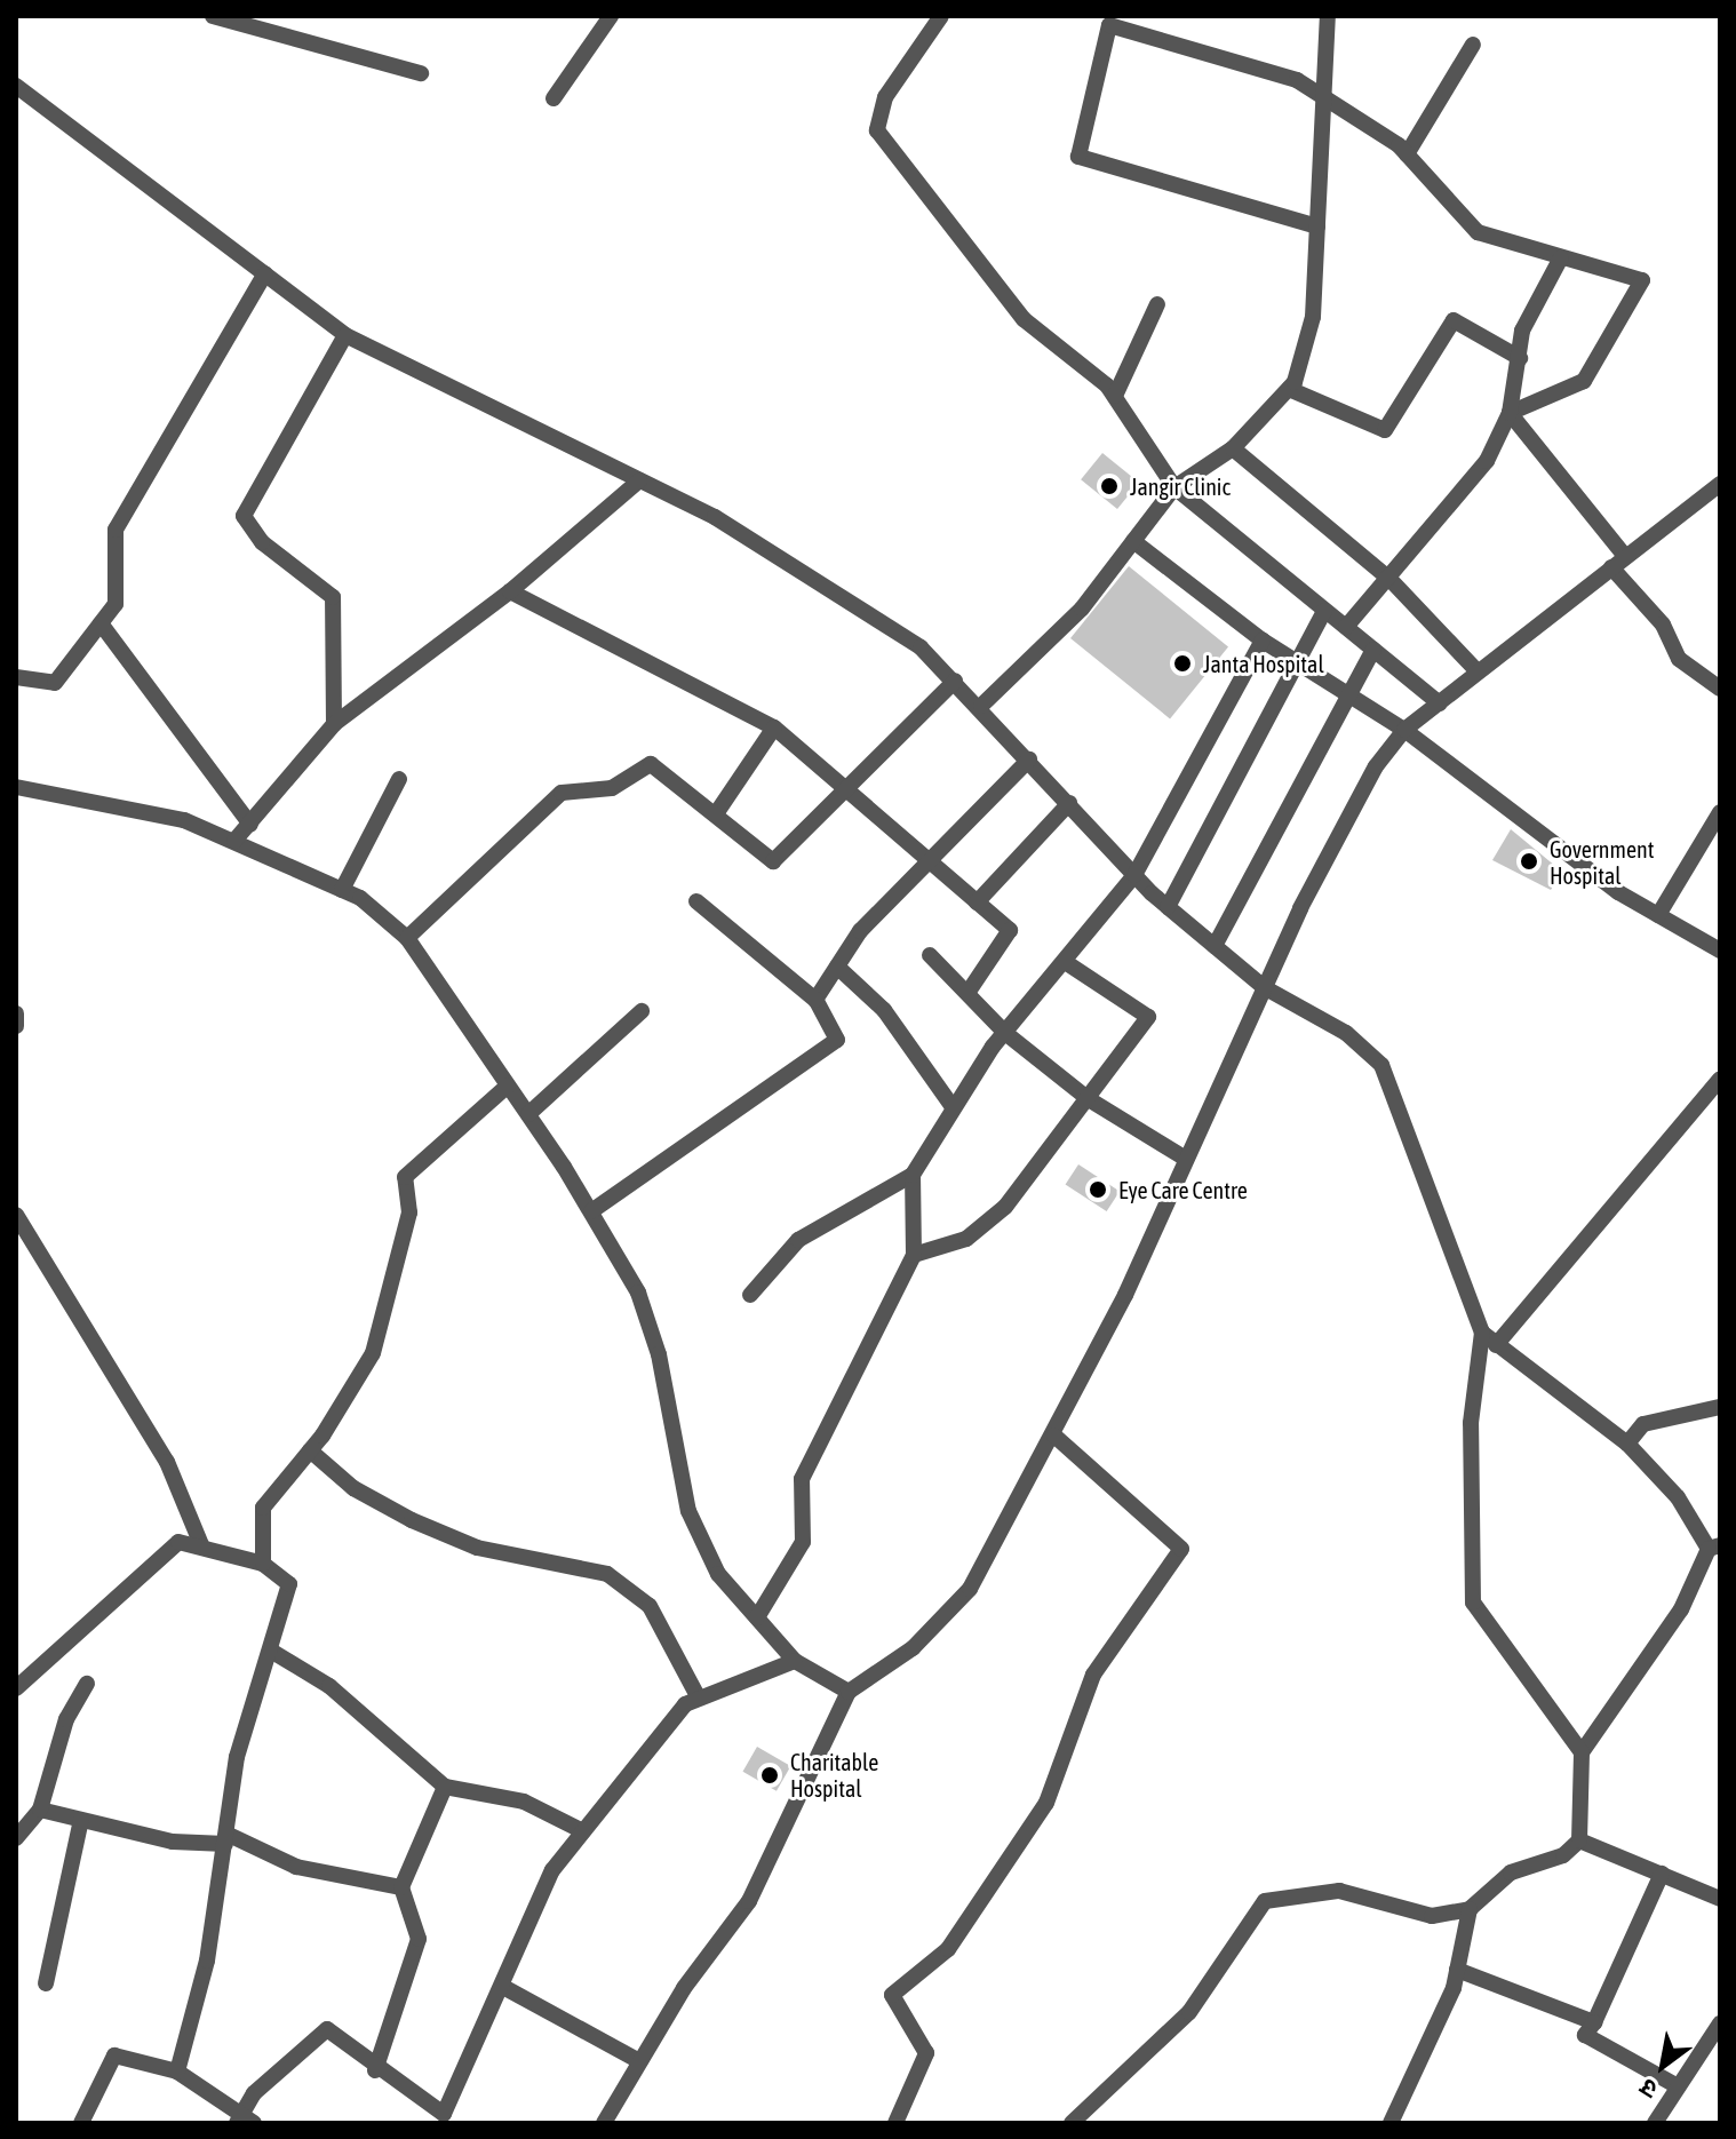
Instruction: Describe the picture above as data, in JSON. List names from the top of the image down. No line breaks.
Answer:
{"places":["Jangir Clinic","Janta Hospital","Government Hospital","Eye Care Centre","Charitable Hospital"],"north":"bottom left"}
